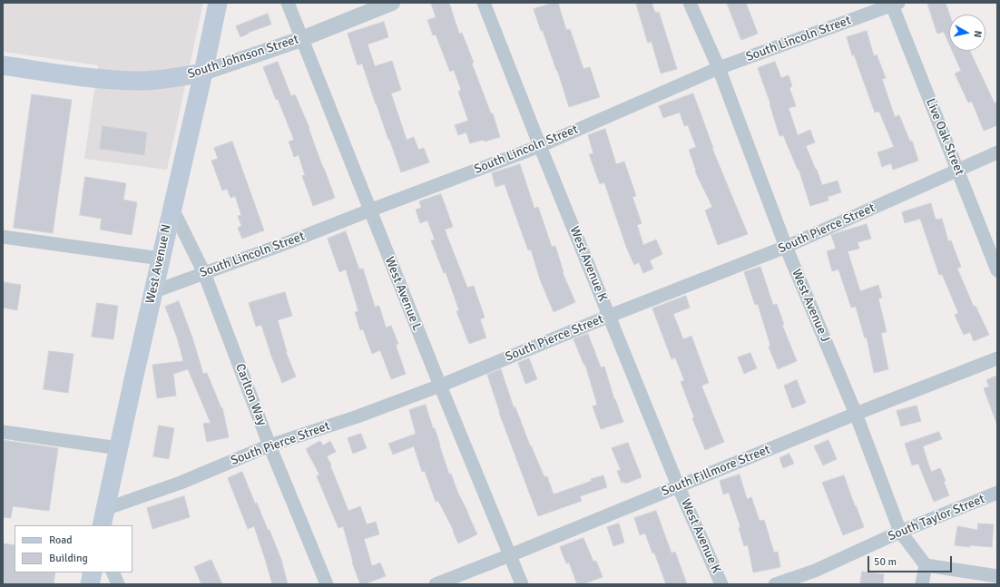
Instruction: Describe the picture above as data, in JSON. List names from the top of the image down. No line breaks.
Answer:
{"streets":{"main road":["South Johnson Street","West Avenue N"],"street":["South Lincoln Street","Live Oak Street","South Pierce Street","West Avenue K","West Avenue L","West Avenue J","Carlton Way","South Fillmore Street","South Taylor Street"]},"crossings":[["South Lincoln Street","Live Oak Street"],["South Lincoln Street","West Avenue N"],["South Lincoln Street","West Avenue K"],["South Lincoln Street","West Avenue L"],["South Lincoln Street","West Avenue J"],["South Lincoln Street","Carlton Way"],["South Johnson Street","West Avenue N"],["South Johnson Street","West Avenue L"],["Live Oak Street","South Pierce Street"],["South Pierce Street","West Avenue N"],["South Pierce Street","West Avenue K"],["South Pierce Street","West Avenue L"],["South Pierce Street","West Avenue J"],["South Pierce Street","Carlton Way"],["West Avenue N","Carlton Way"],["West Avenue K","South Fillmore Street"],["West Avenue L","South Fillmore Street"],["West Avenue J","South Fillmore Street"],["West Avenue J","South Taylor Street"]],"legend":["Road","Building"],"scale_bar":"50 m","north":"right"}
